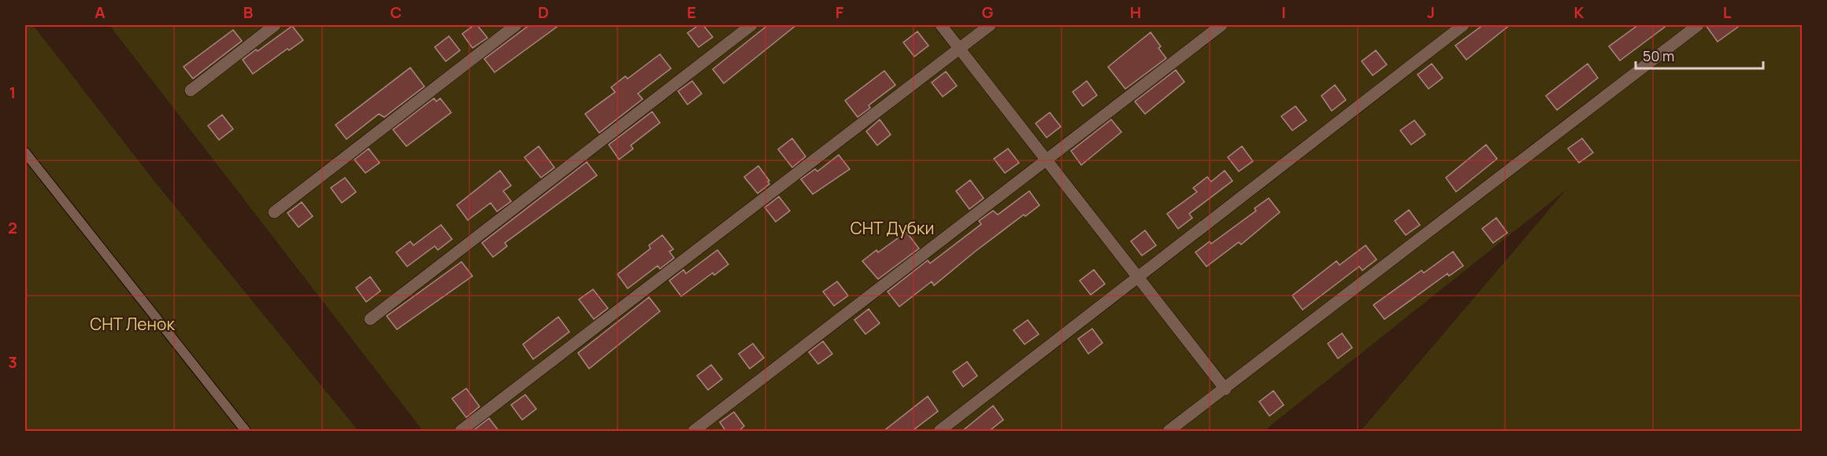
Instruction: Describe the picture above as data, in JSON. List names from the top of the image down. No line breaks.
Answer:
{"parks":["СНТ Дубки","СНТ Ленок"],"scale_bar":"50 m","grid":{"columns":["A","B","C","D","E","F","G","H","I","J","K","L"],"rows":["1","2","3"]}}
